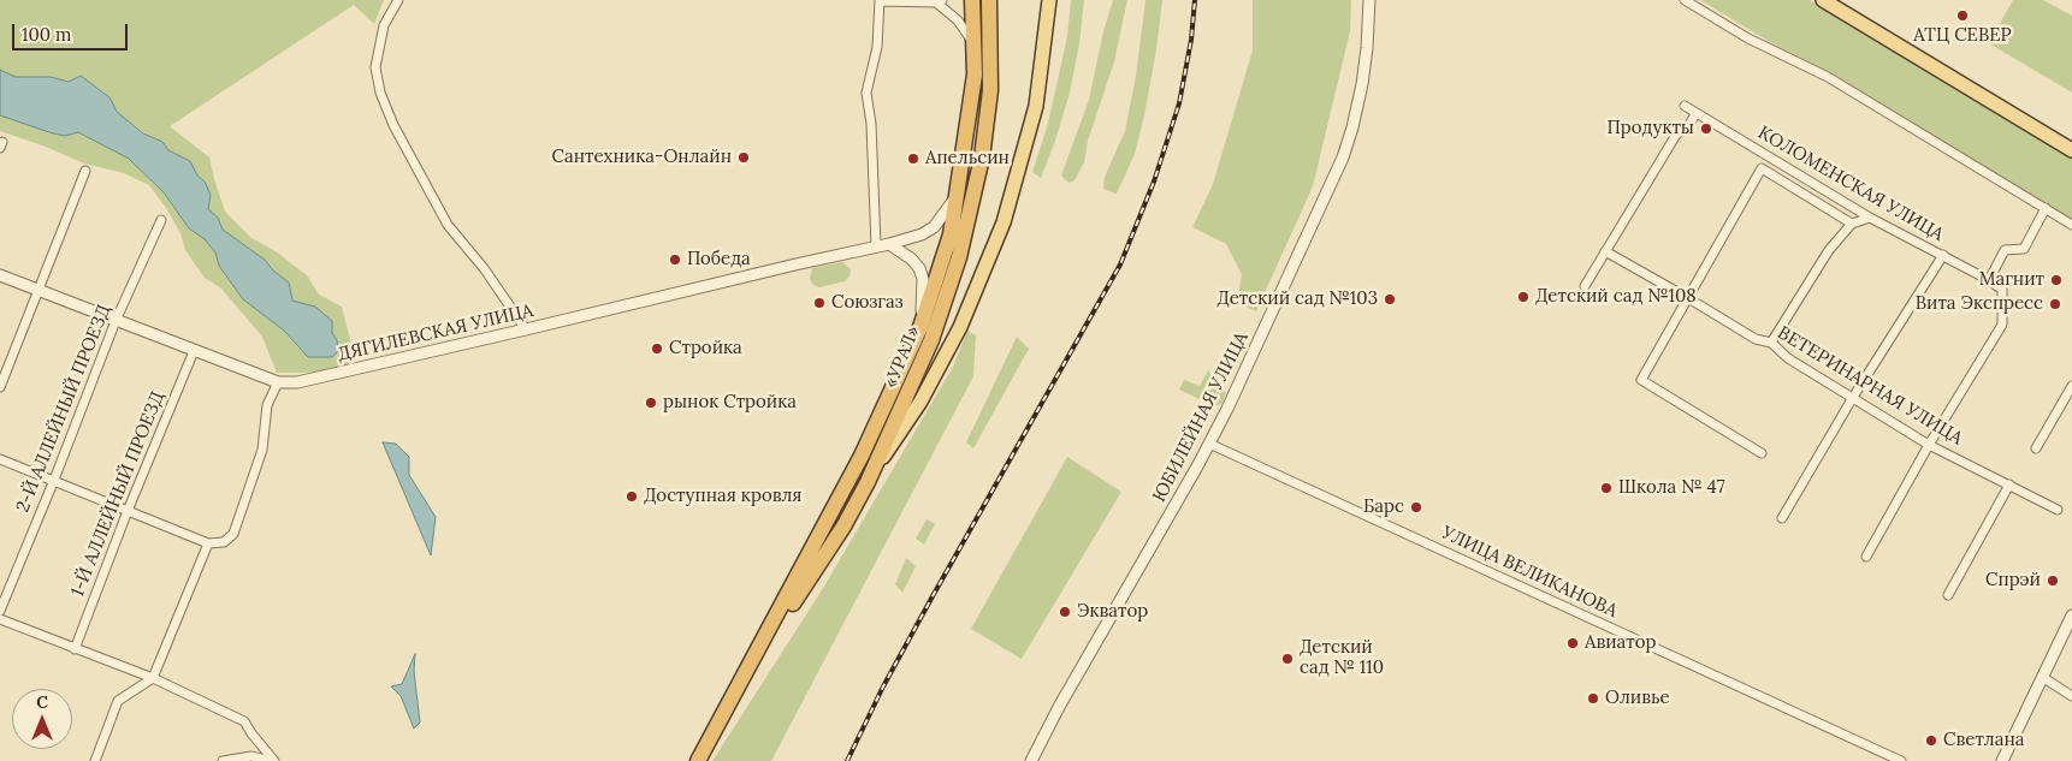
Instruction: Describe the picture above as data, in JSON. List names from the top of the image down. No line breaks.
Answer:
{"streets":{"highway":["«УРАЛ»"],"street":["КОЛОМЕНСКАЯ УЛИЦА","ДЯГИЛЕВСКАЯ УЛИЦА","ВЕТЕРИНАРНАЯ УЛИЦА","2-Й АЛЛЕЙНЫЙ ПРОЕЗД","ЮБИЛЕЙНАЯ УЛИЦА","1-Й АЛЛЕЙНЫЙ ПРОЕЗД","УЛИЦА ВЕЛИКАНОВА"]},"crossings":[["КОЛОМЕНСКАЯ УЛИЦА","ВЕТЕРИНАРНАЯ УЛИЦА"],["ДЯГИЛЕВСКАЯ УЛИЦА","«УРАЛ»"],["ДЯГИЛЕВСКАЯ УЛИЦА","2-Й АЛЛЕЙНЫЙ ПРОЕЗД"],["ДЯГИЛЕВСКАЯ УЛИЦА","1-Й АЛЛЕЙНЫЙ ПРОЕЗД"],["ЮБИЛЕЙНАЯ УЛИЦА","УЛИЦА ВЕЛИКАНОВА"]],"places":["АТЦ СЕВЕР","Продукты","Сантехника-Онлайн","Апельсин","Победа","Магнит","Детский сад №108","Детский сад №103","Союзгаз","Вита Экспресс","Стройка","рынок Стройка","Школа № 47","Доступная кровля","Барс","Спрэй","Экватор","Авиатор","Детский сад № 110","Оливье","Светлана"],"scale_bar":"100 m","north":"top"}
